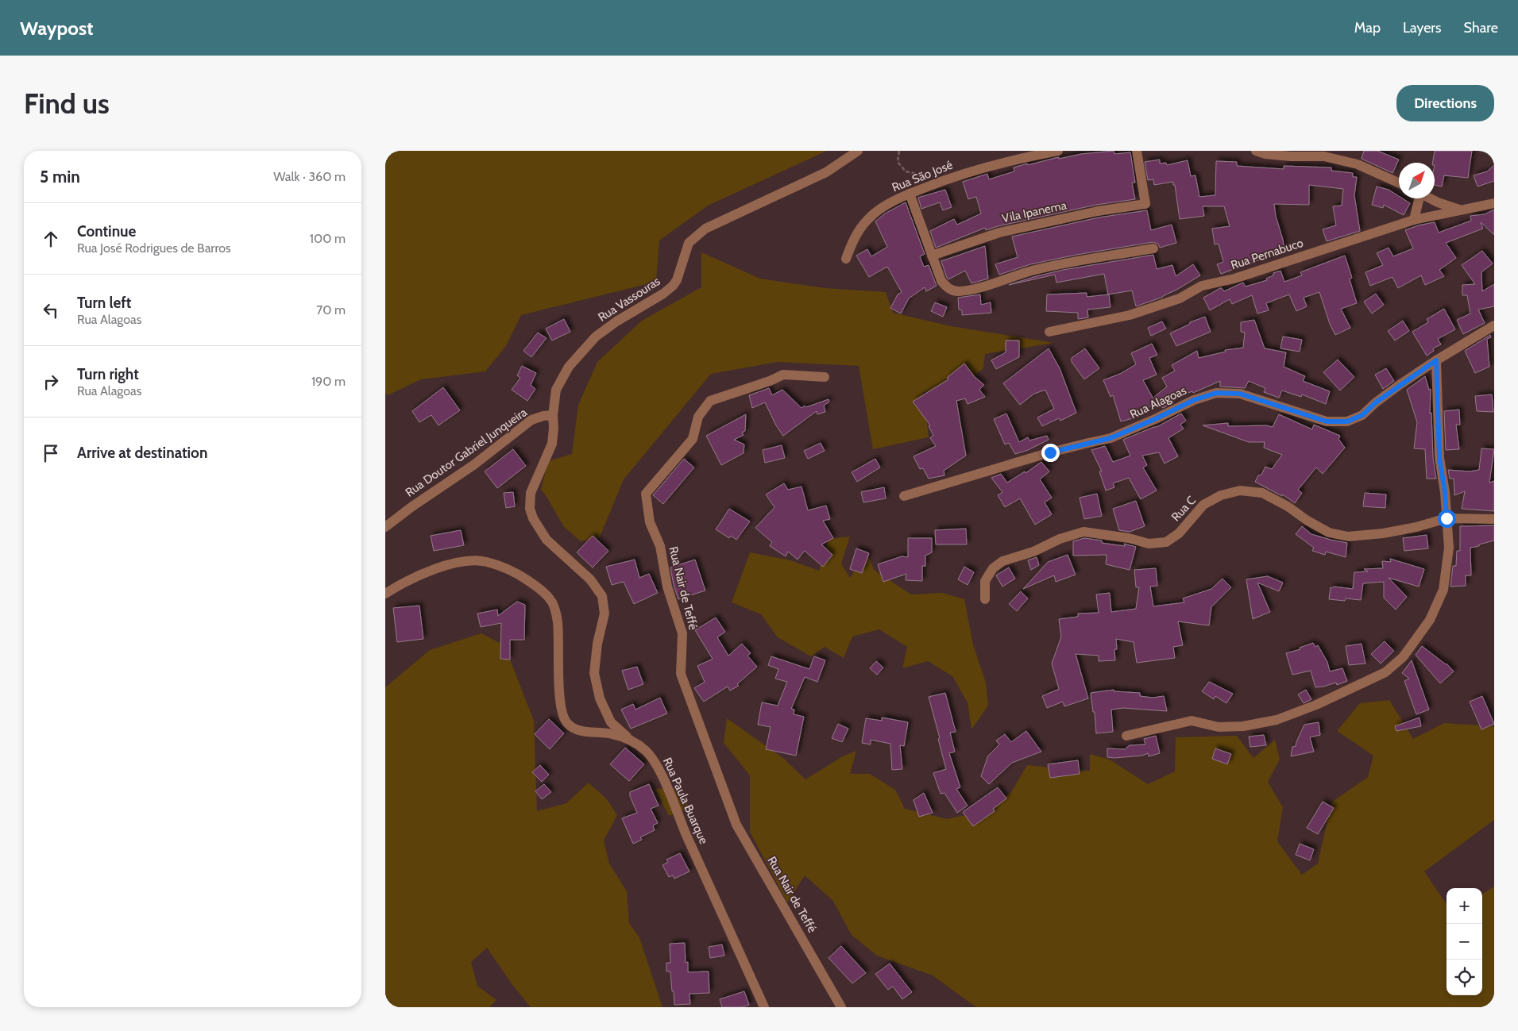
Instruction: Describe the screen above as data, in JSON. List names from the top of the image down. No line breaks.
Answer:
{"streets":{"street":["Rua São José","Vila Ipanema","Rua Pernabuco","Rua Vassouras","Rua Alagoas","Rua Doutor Gabriel Junqueira","Rua C","Rua Nair de Teffé","Rua Paula Buarque"]},"crossings":[["Rua Vassouras","Rua Doutor Gabriel Junqueira"]],"north":"top right","page":{"header":"Waypost","nav":["Map","Layers","Share"],"buttons":"Directions","title":"Find us","heading":["5 min","Walk · 360 m"],"list":[["Continue","Rua José Rodrigues de Barros","100 m"],["Turn left","Rua Alagoas","70 m"],["Turn right","Rua Alagoas","190 m"],"Arrive at destination"],"map_buttons":["+","−"]}}
